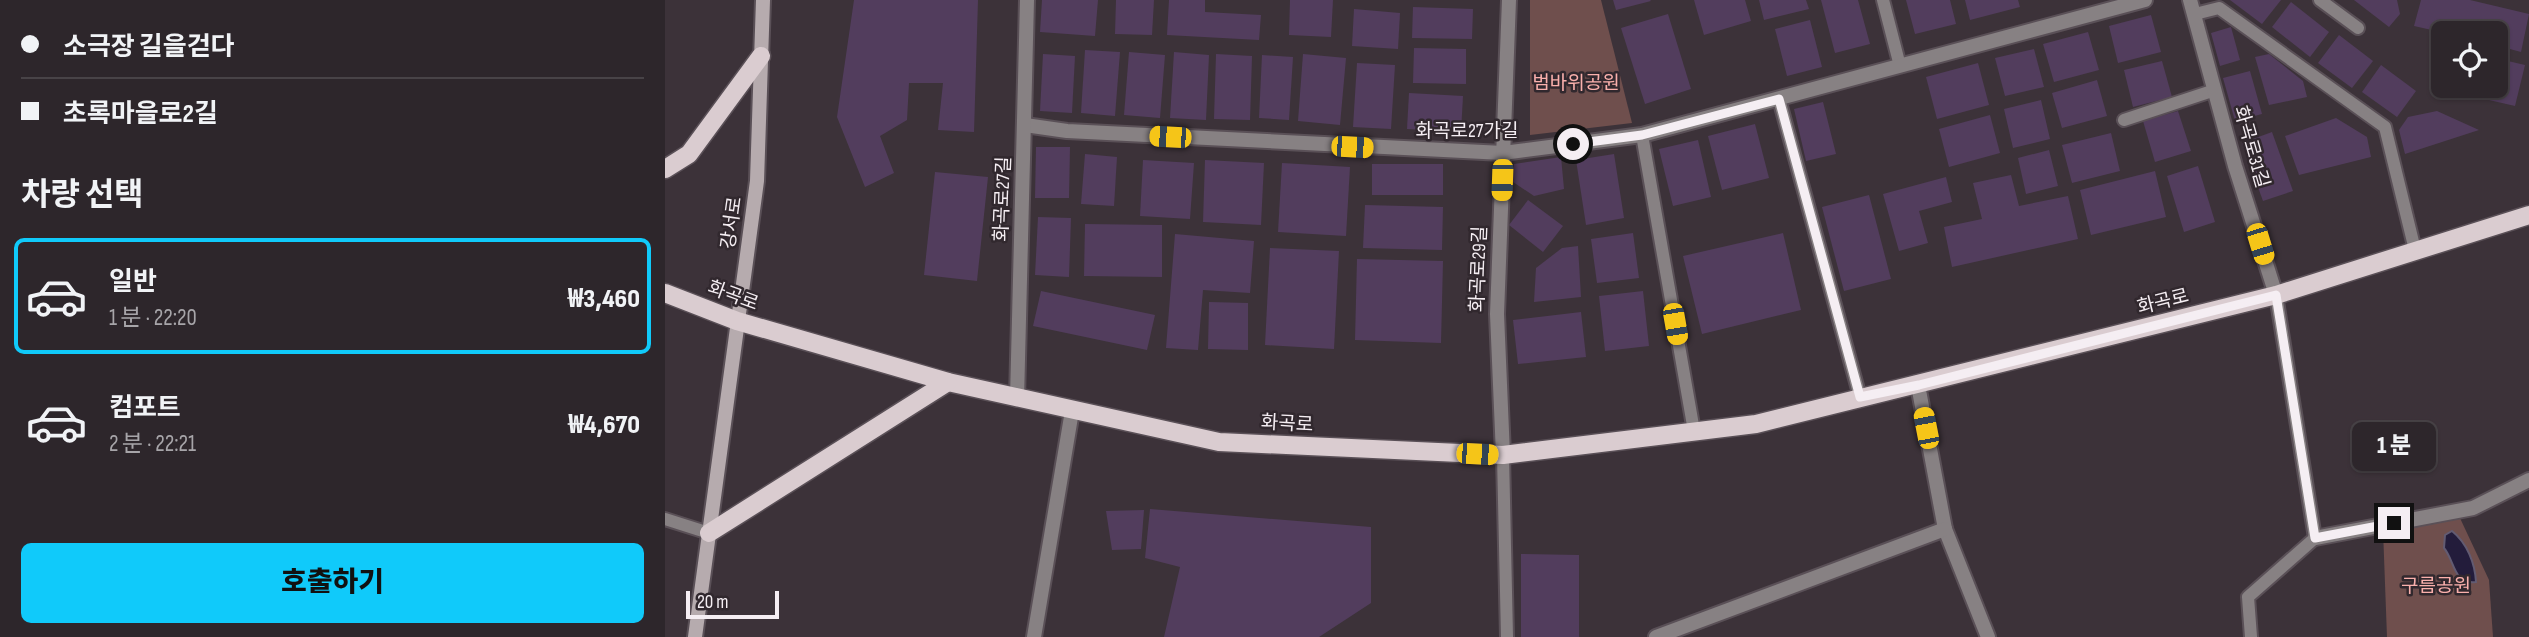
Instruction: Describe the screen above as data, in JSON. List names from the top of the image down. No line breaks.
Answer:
{"streets":{"main road":["강서로","화곡로"],"street":["화곡로27가길","화곡로31길","화곡로27길","화곡로29길"]},"crossings":[["화곡로27가길","화곡로27길"],["화곡로27가길","화곡로29길"],["화곡로31길","화곡로"],["화곡로27길","화곡로"],["강서로","화곡로"],["화곡로29길","화곡로"]],"parks":["범바위공원","구름공원"],"scale_bar":"20 m","page":{"banner":["소극장 길을걷다","초록마을로2길"],"heading":"차량 선택","list":[{"name":"일반","note":"1 분 · 22:20","value":"₩3,460"},{"name":"컴포트","note":"2 분 · 22:21","value":"₩4,670"}],"bubble":"1 분","buttons":"호출하기","scale":"20 m"}}
